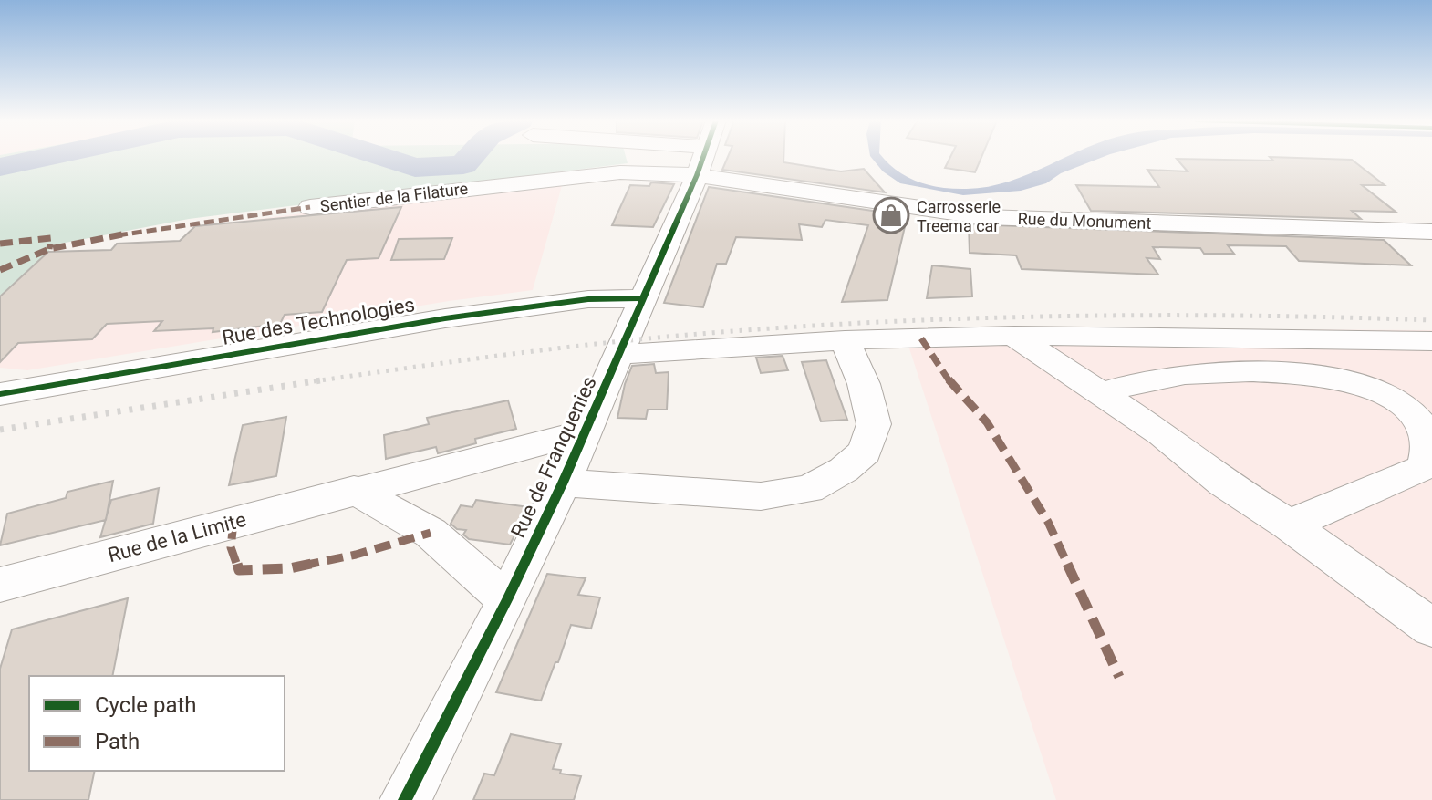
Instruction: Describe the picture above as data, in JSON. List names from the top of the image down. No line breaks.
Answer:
{"streets":{"street":["Sentier de la Filature","Rue du Monument","Rue des Technologies","Rue de Franquenies","Rue de la Limite"]},"crossings":[["Sentier de la Filature","Rue du Monument"],["Sentier de la Filature","Rue de Franquenies"],["Rue du Monument","Rue de Franquenies"],["Rue des Technologies","Rue de Franquenies"],["Rue de Franquenies","Rue de la Limite"]],"places":{"shop":["Carrosserie Treema car"]},"legend":["Cycle path","Path"]}
